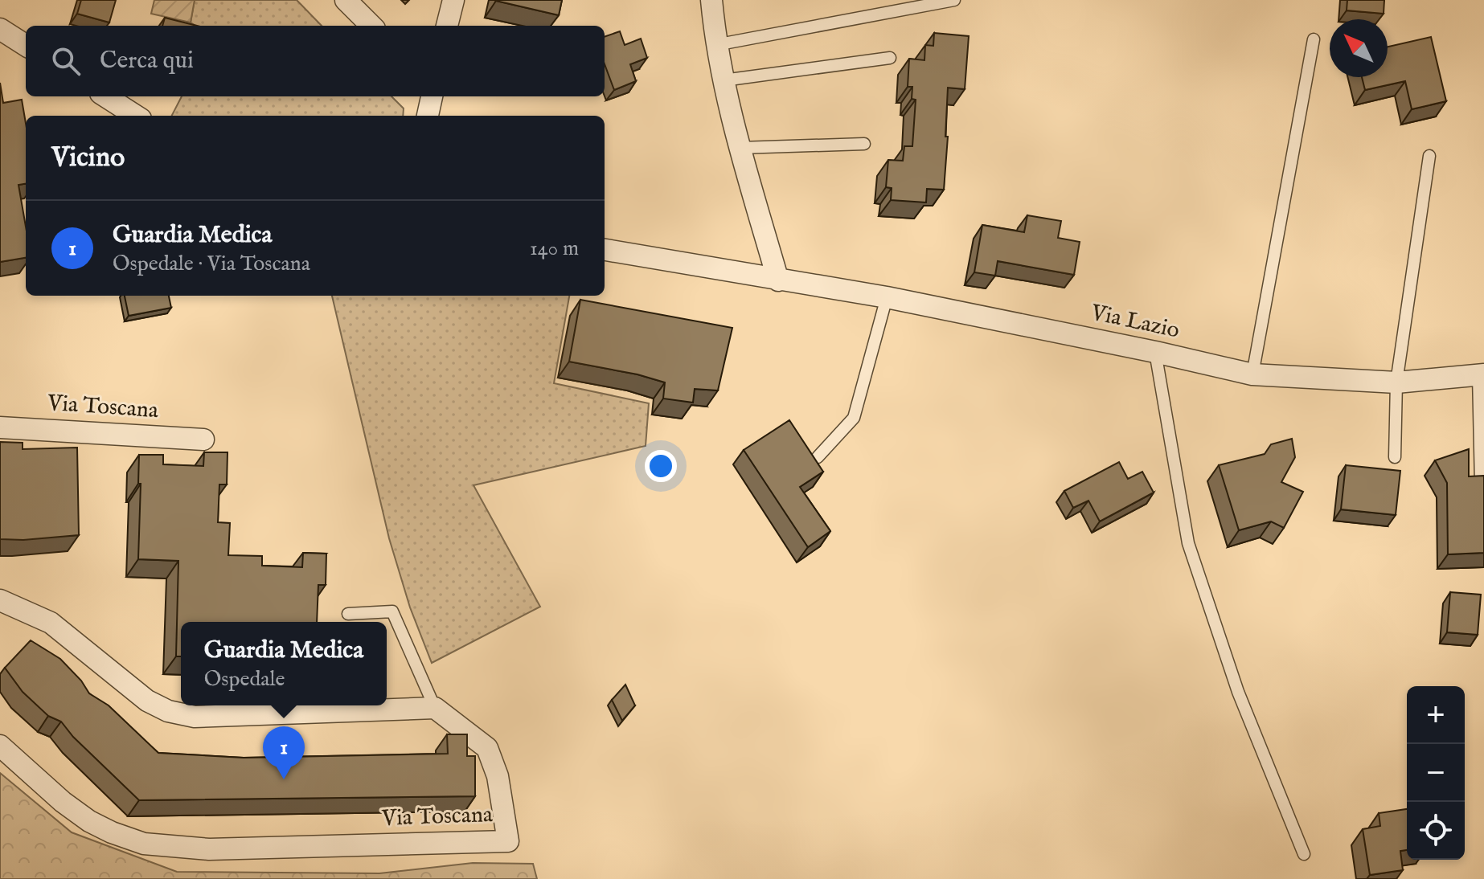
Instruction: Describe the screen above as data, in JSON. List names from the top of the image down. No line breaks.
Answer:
{"streets":{"street":["Via Lazio","Via Toscana"]},"north":"top left","page":{"search":"Cerca qui","heading":"Vicino","list":[{"mark":"1","name":"Guardia Medica","note":"Ospedale · Via Toscana","value":"140 m"}],"popup":["Guardia Medica","Ospedale"],"map_buttons":["+","−"],"pins":"1"}}
